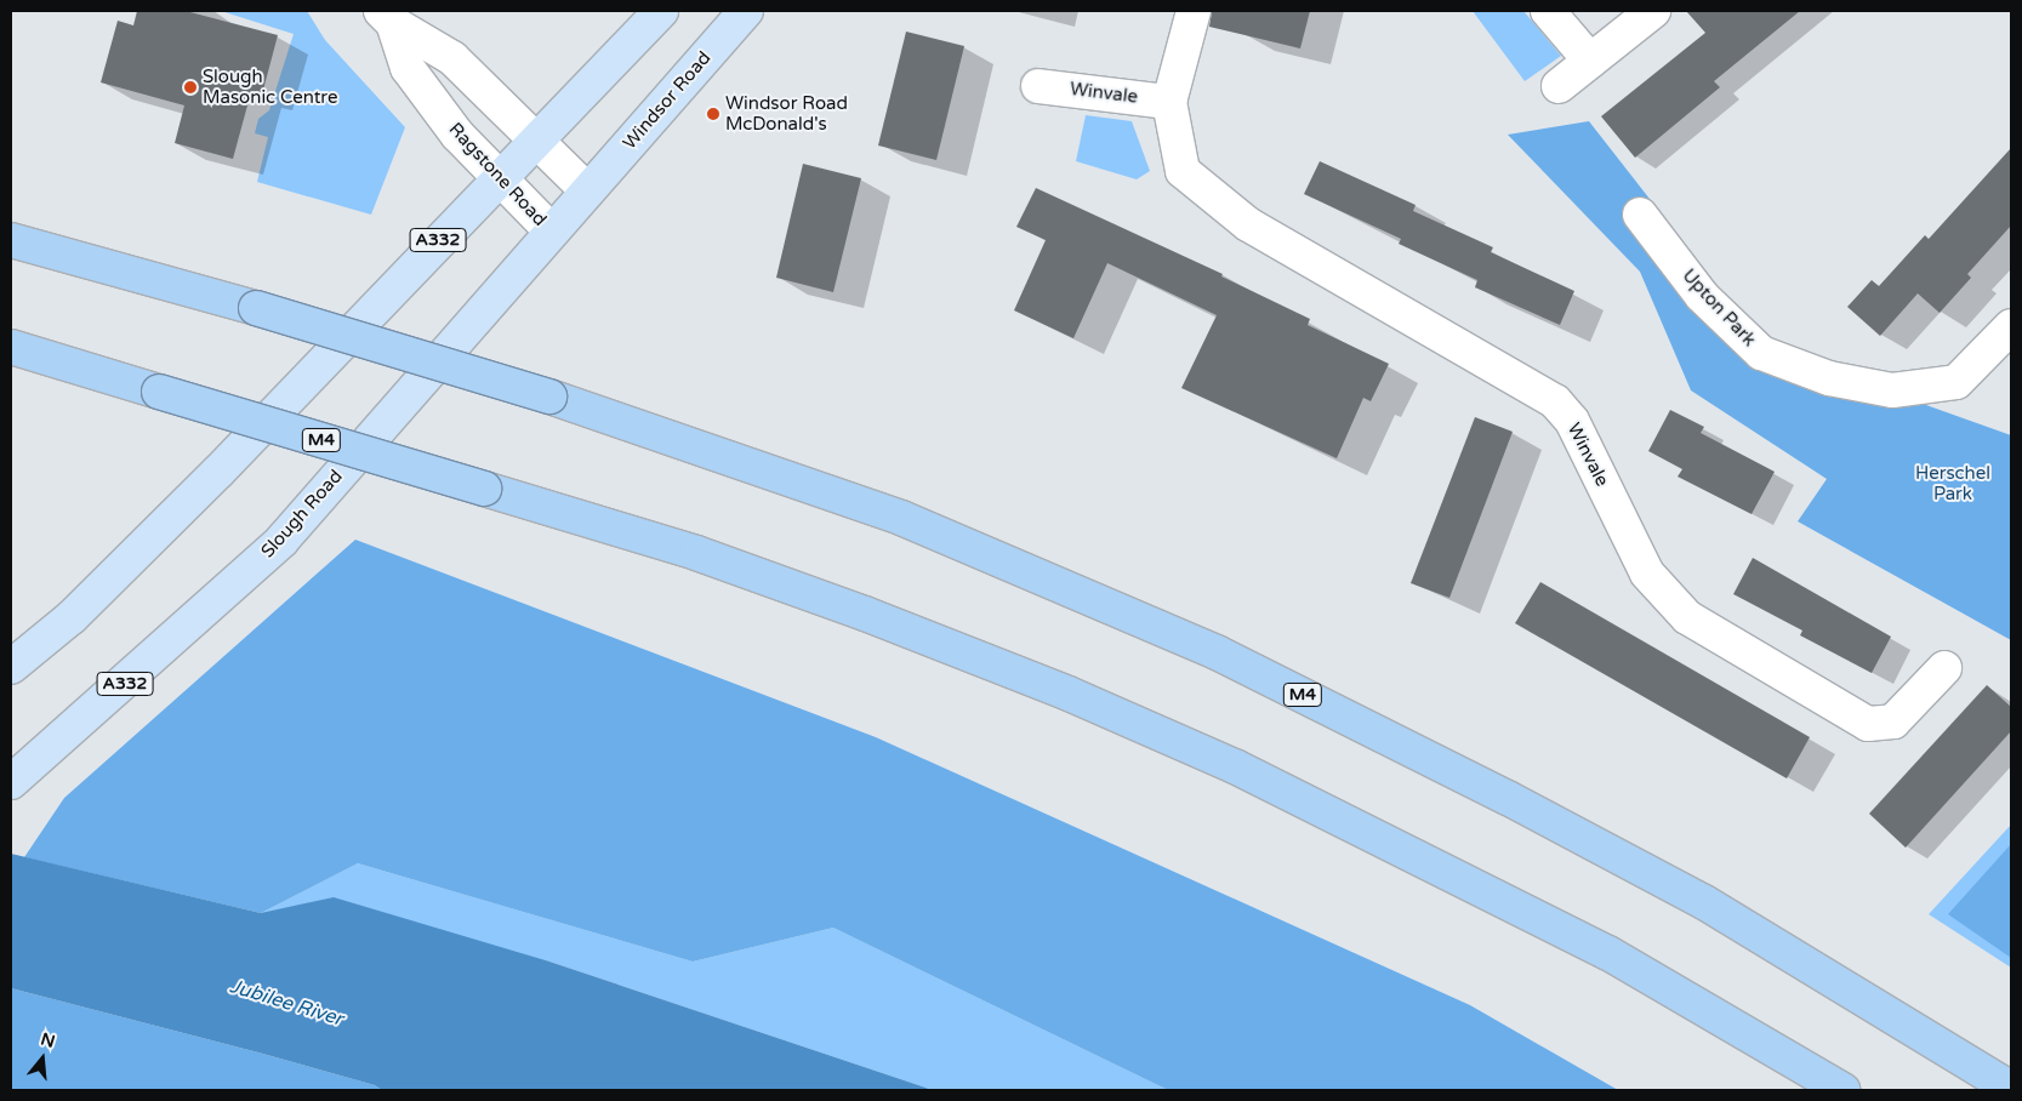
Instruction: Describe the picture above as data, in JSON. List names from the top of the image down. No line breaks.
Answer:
{"streets":{"highway":["M4"],"main road":["Windsor Road","A332","Slough Road"],"street":["Winvale","Ragstone Road","Upton Park"]},"crossings":[["Windsor Road","Ragstone Road"],["Windsor Road","Slough Road"],["Ragstone Road","A332"],["Ragstone Road","Slough Road"]],"water":["Jubilee River"],"parks":["Herschel Park"],"places":["Slough Masonic Centre","Windsor Road McDonald's"],"north":"top"}
